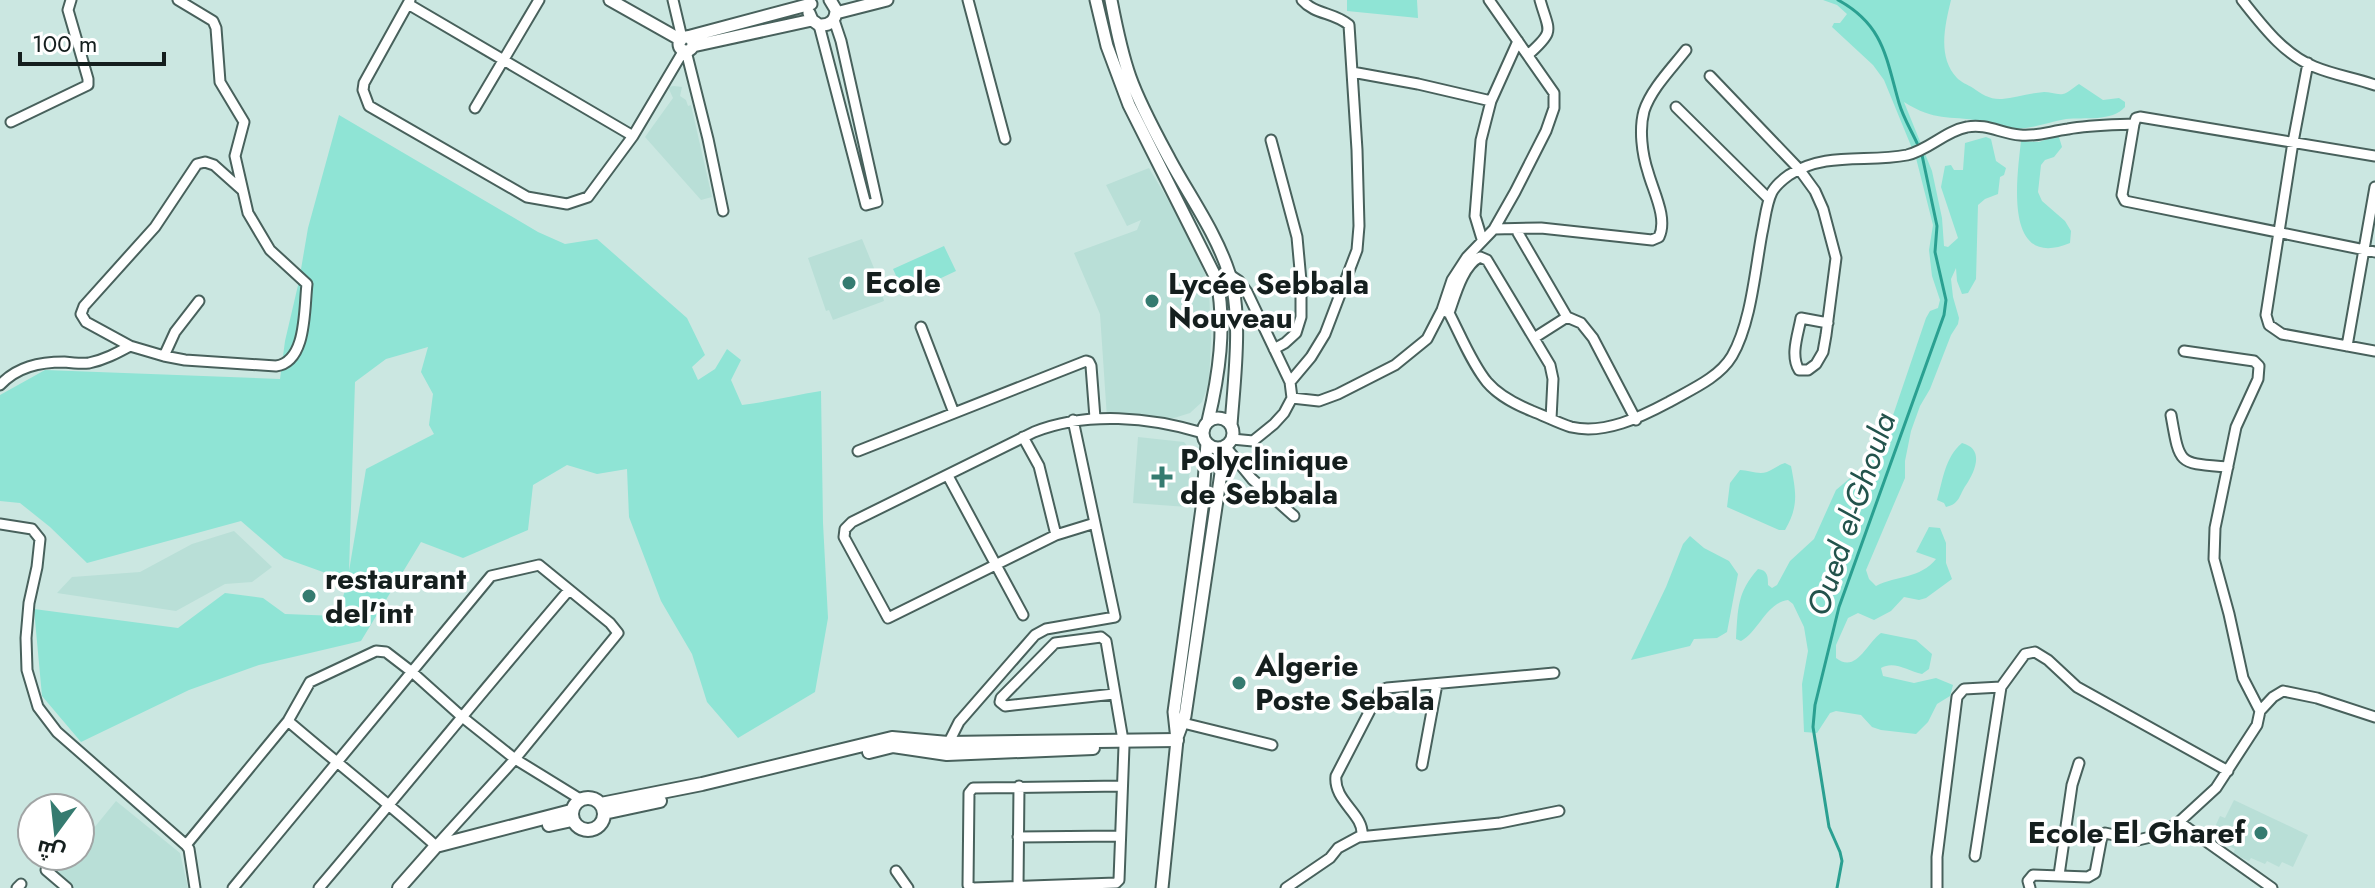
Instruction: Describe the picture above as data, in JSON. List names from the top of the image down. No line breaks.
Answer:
{"water":["Oued el-Ghoula"],"places":{"other":["Ecole","Lycée Sebbala Nouveau","restaurant del'int","Algerie Poste Sebala","Ecole El Gharef"],"health":["Polyclinique de Sebbala"]},"scale_bar":"100 m","north":"bottom"}
